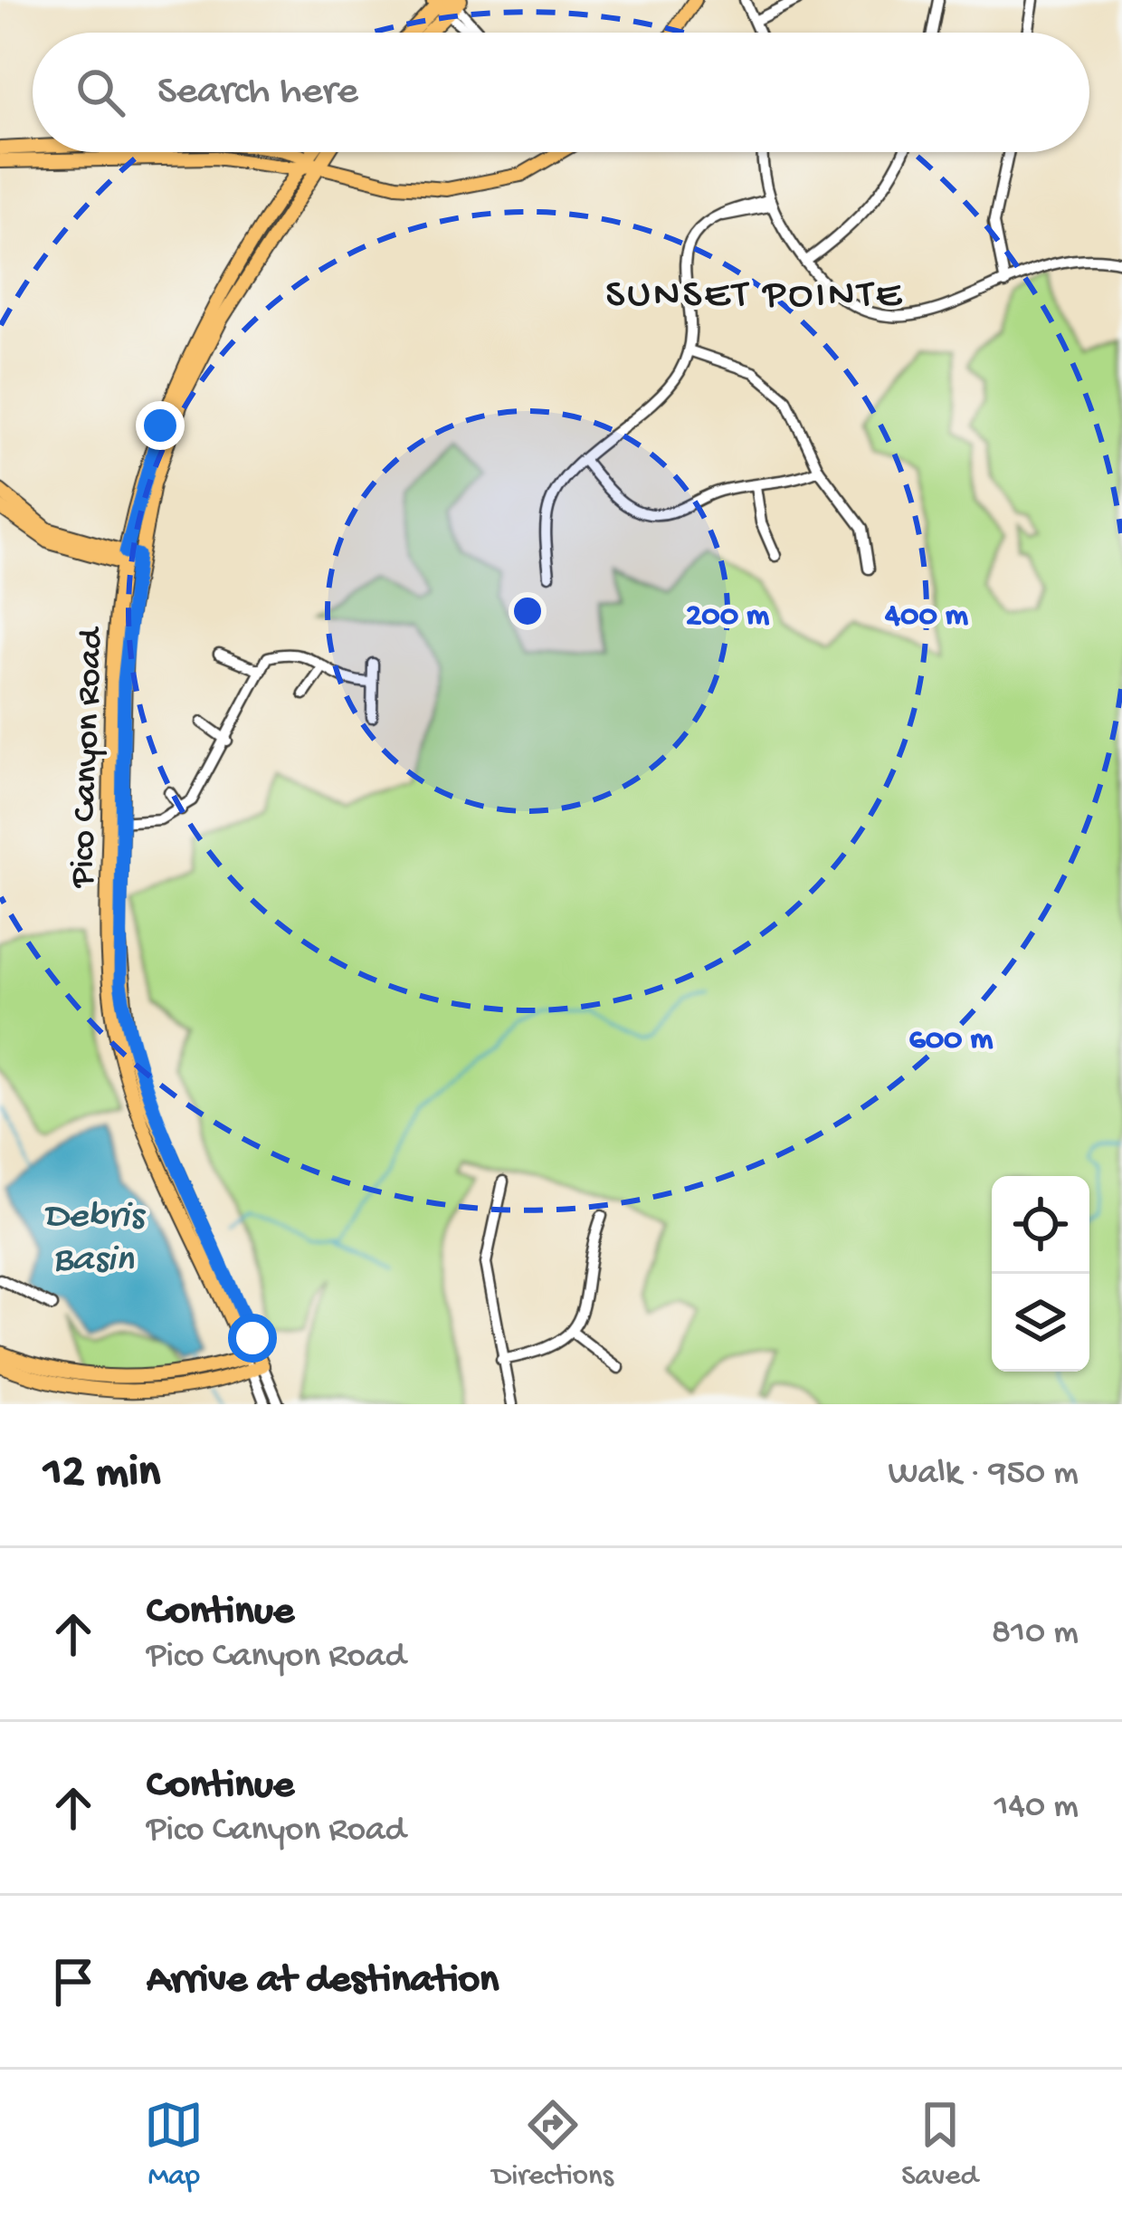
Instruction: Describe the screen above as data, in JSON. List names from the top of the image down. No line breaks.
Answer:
{"streets":{"main road":["Pico Canyon Road"]},"districts":["SUNSET POINTE"],"water":["Debris Basin"],"page":{"search":"Search here","heading":["12 min","Walk · 950 m"],"list":[["Continue","Pico Canyon Road","810 m"],["Continue","Pico Canyon Road","140 m"],"Arrive at destination"],"nav":["Map","Directions","Saved"]},"rings":["200 m","400 m","600 m"]}
